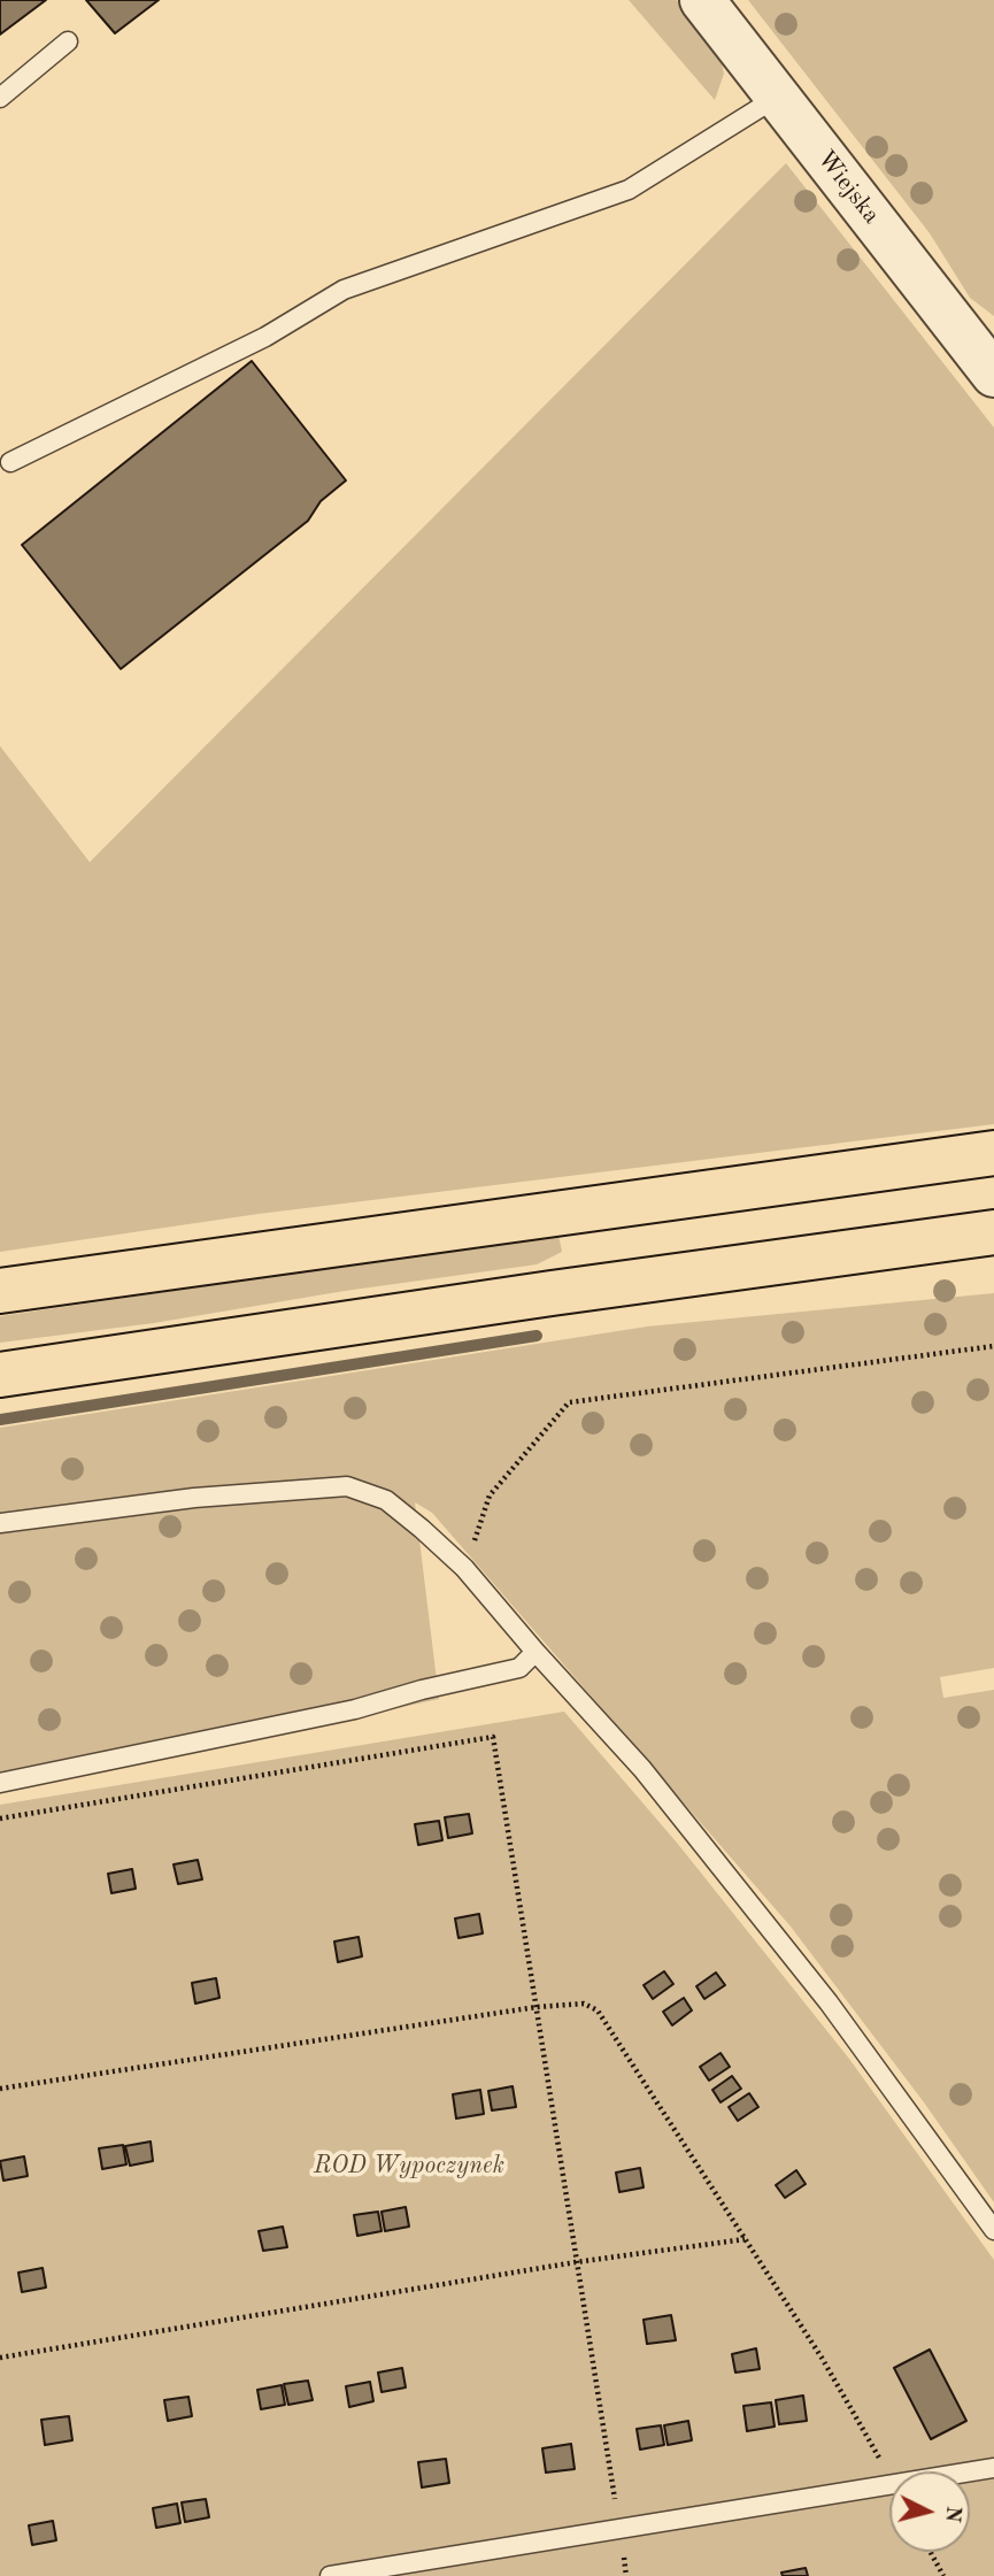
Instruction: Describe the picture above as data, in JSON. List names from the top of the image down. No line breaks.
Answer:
{"streets":{"street":["Wiejska"]},"parks":["ROD Wypoczynek"],"north":"right"}
